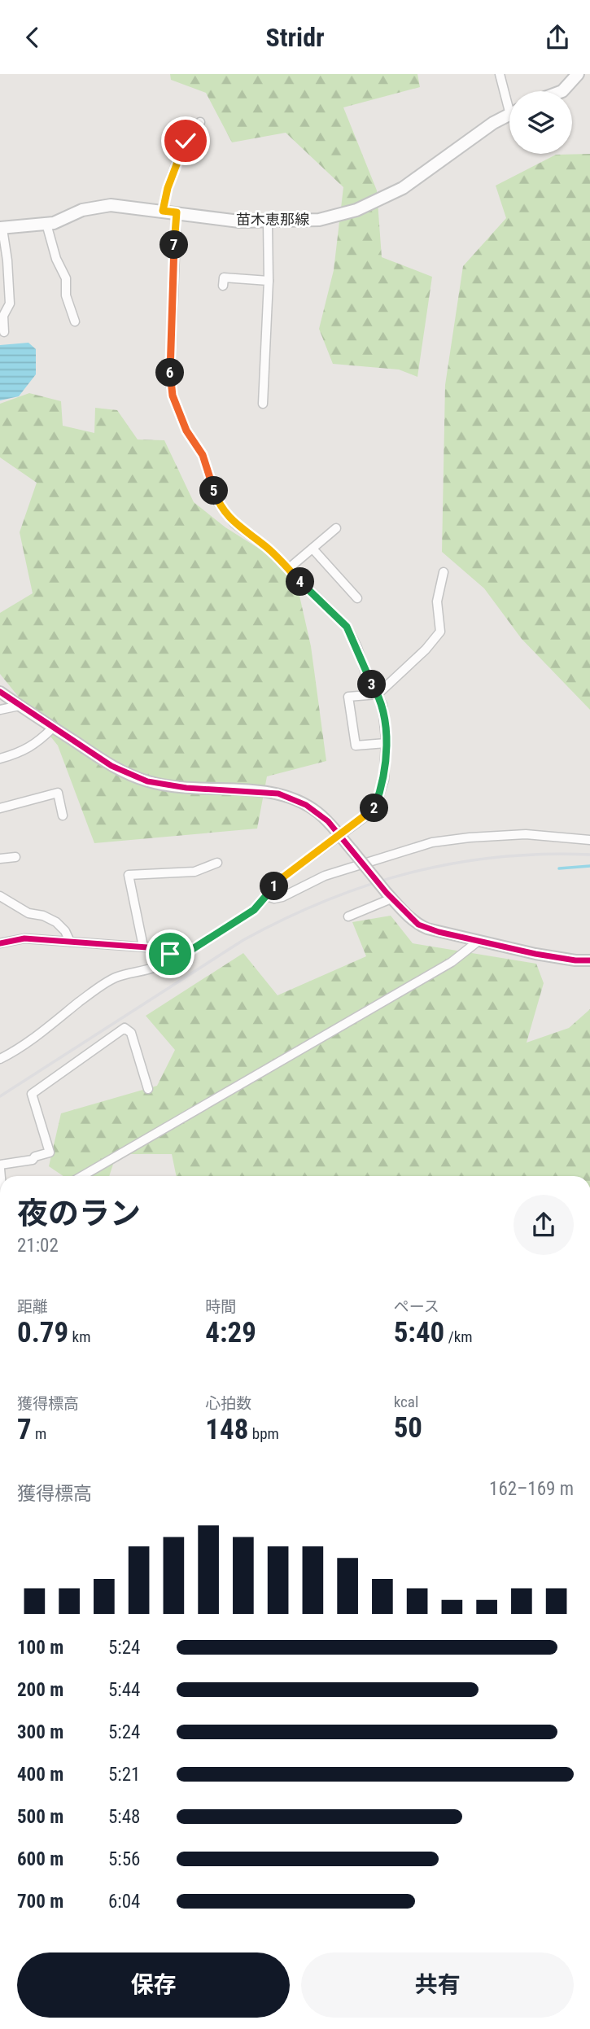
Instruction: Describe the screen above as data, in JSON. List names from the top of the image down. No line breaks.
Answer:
{"streets":{"main road":["苗木恵那線"]},"page":{"header":"Stridr","pins":["7","6","5","4","3","2","1"],"heading":["夜のラン","21:02"],"stats":[["距離","0.79 km"],["時間","4:29"],["ペース","5:40 /km"],["獲得標高","7 m"],["心拍数","148 bpm"],["kcal","50"]],"chart":["獲得標高","162–169 m"],"list":[{"name":"100 m","note":"5:24"},{"name":"200 m","note":"5:44"},{"name":"300 m","note":"5:24"},{"name":"400 m","note":"5:21"},{"name":"500 m","note":"5:48"},{"name":"600 m","note":"5:56"},{"name":"700 m","note":"6:04"}],"buttons":["保存","共有"]}}
